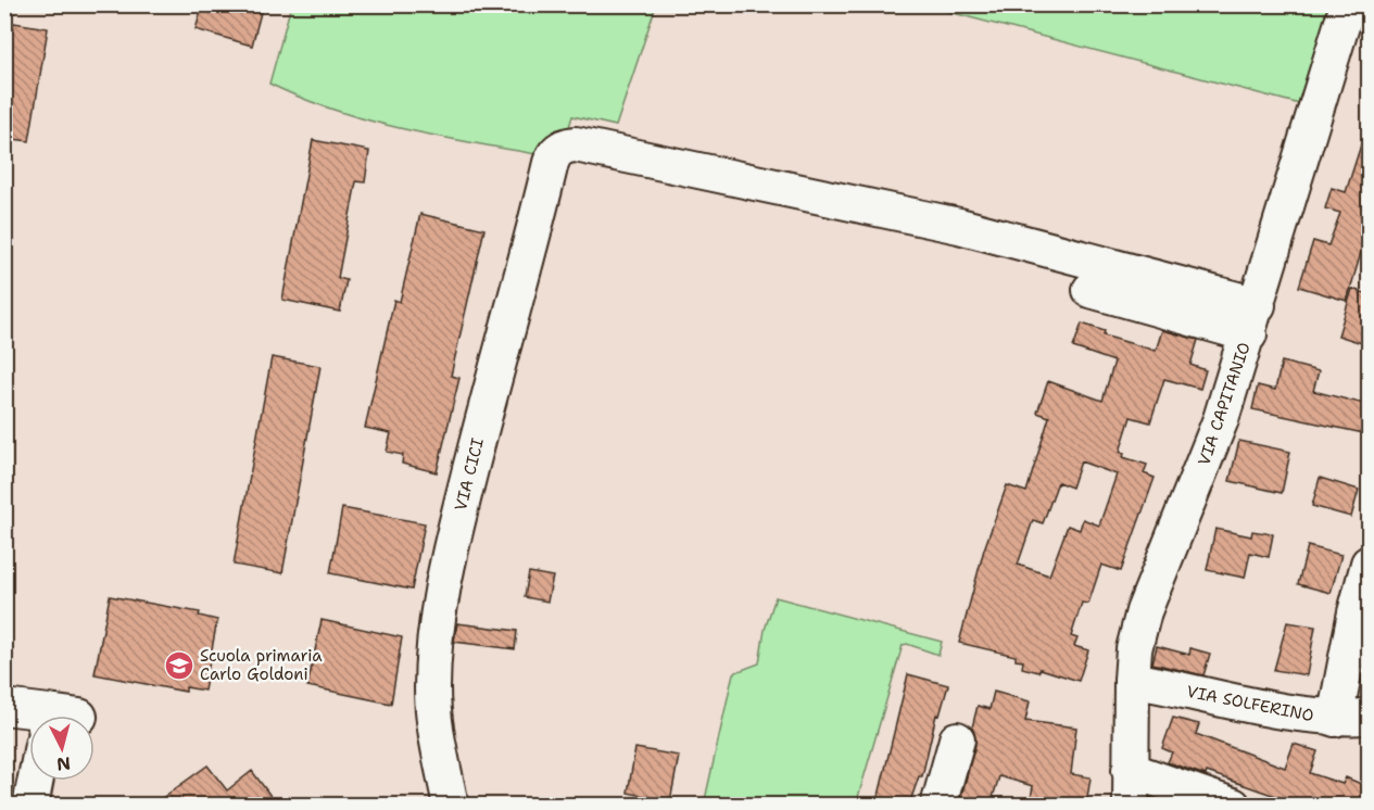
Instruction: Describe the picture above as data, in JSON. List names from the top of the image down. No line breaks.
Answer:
{"streets":{"street":["VIA CAPITANIO","VIA CICI","VIA SOLFERINO"]},"crossings":[["VIA CAPITANIO","VIA CICI"],["VIA CAPITANIO","VIA SOLFERINO"]],"places":{"school or university":["Scuola primaria Carlo Goldoni"]},"north":"bottom"}
